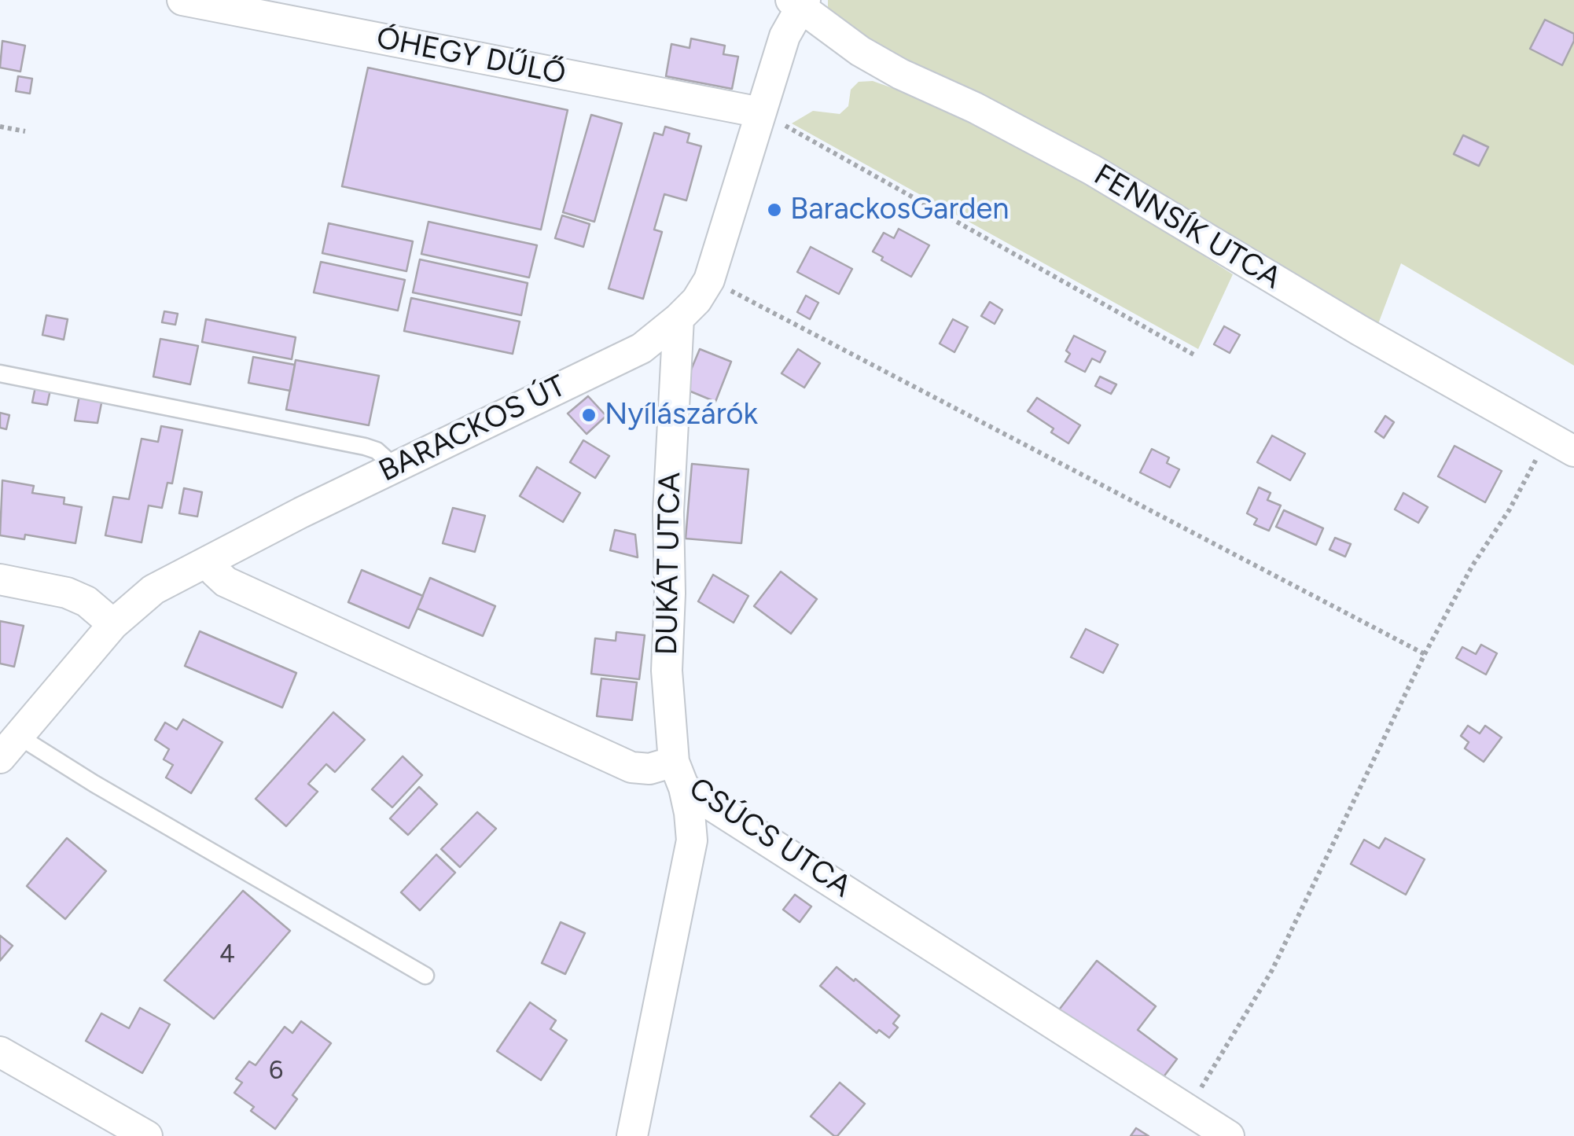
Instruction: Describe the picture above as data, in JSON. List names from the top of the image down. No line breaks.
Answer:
{"streets":{"street":["ÓHEGY DŰLŐ","FENNSÍK UTCA","BARACKOS ÚT","DUKÁT UTCA","CSÚCS UTCA"]},"crossings":[["ÓHEGY DŰLŐ","BARACKOS ÚT"],["FENNSÍK UTCA","BARACKOS ÚT"],["BARACKOS ÚT","DUKÁT UTCA"],["BARACKOS ÚT","CSÚCS UTCA"],["DUKÁT UTCA","CSÚCS UTCA"]],"places":["BarackosGarden","Nyílászárók"],"house_numbers":["4","6"]}
